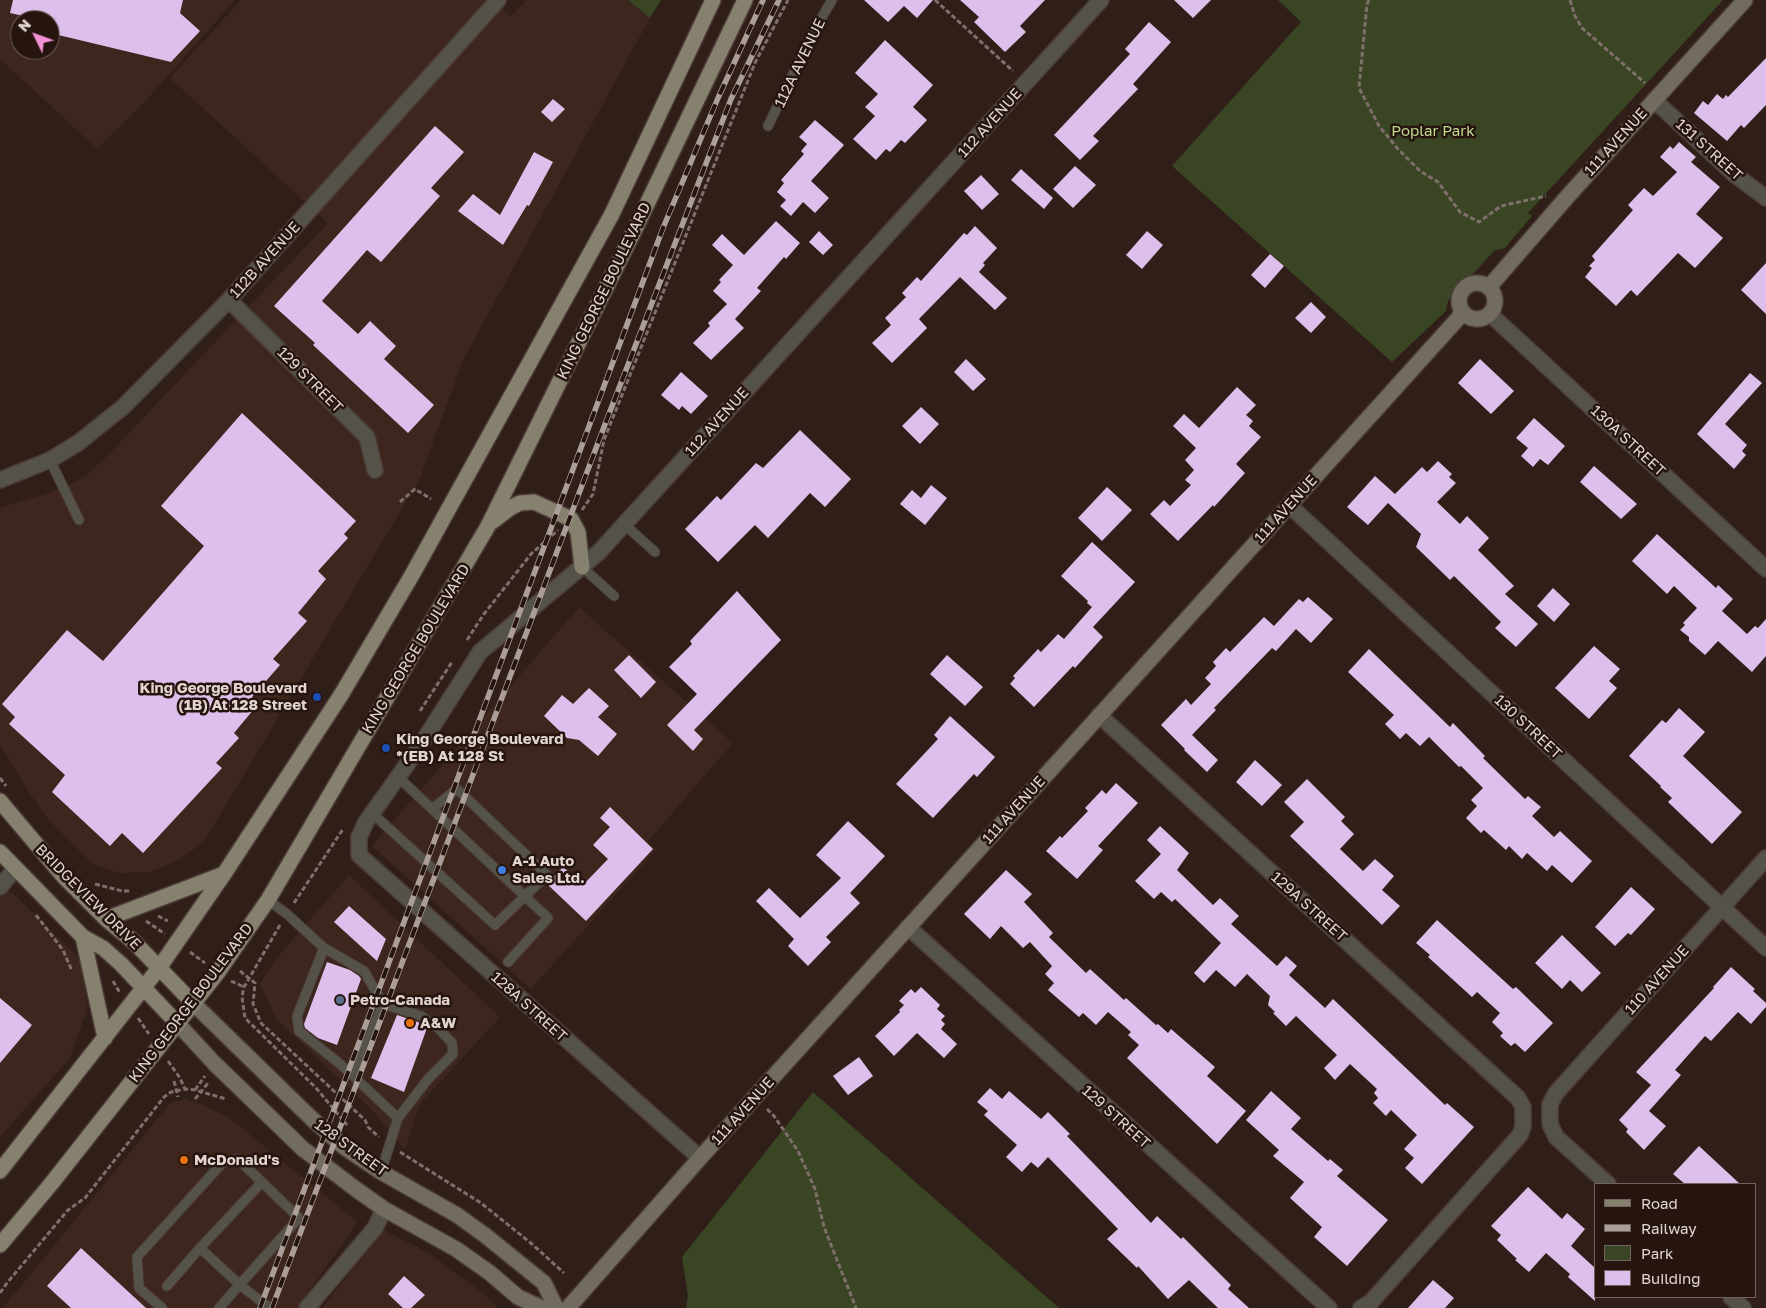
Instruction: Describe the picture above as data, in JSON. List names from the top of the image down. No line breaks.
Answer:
{"streets":{"main road":["KING GEORGE BOULEVARD","BRIDGEVIEW DRIVE","128 STREET"],"street":["112 AVENUE","111 AVENUE","131 STREET","112B AVENUE","129 STREET","130A STREET","130 STREET","129A STREET","110 AVENUE","128A STREET"],"lane":["112A AVENUE"]},"crossings":[["112 AVENUE","128A STREET"],["111 AVENUE","131 STREET"],["111 AVENUE","129 STREET"],["111 AVENUE","130A STREET"],["111 AVENUE","130 STREET"],["111 AVENUE","129A STREET"],["111 AVENUE","128A STREET"],["112B AVENUE","129 STREET"],["KING GEORGE BOULEVARD","BRIDGEVIEW DRIVE"],["KING GEORGE BOULEVARD","128 STREET"],["130 STREET","110 AVENUE"],["BRIDGEVIEW DRIVE","128 STREET"]],"parks":["Poplar Park"],"places":["King George Boulevard (1B) At 128 Street","King George Boulevard *(EB) At 128 St","A-1 Auto Sales Ltd.","Petro-Canada","A&W","McDonald's"],"legend":["Road","Railway","Park","Building"],"north":"top left"}
